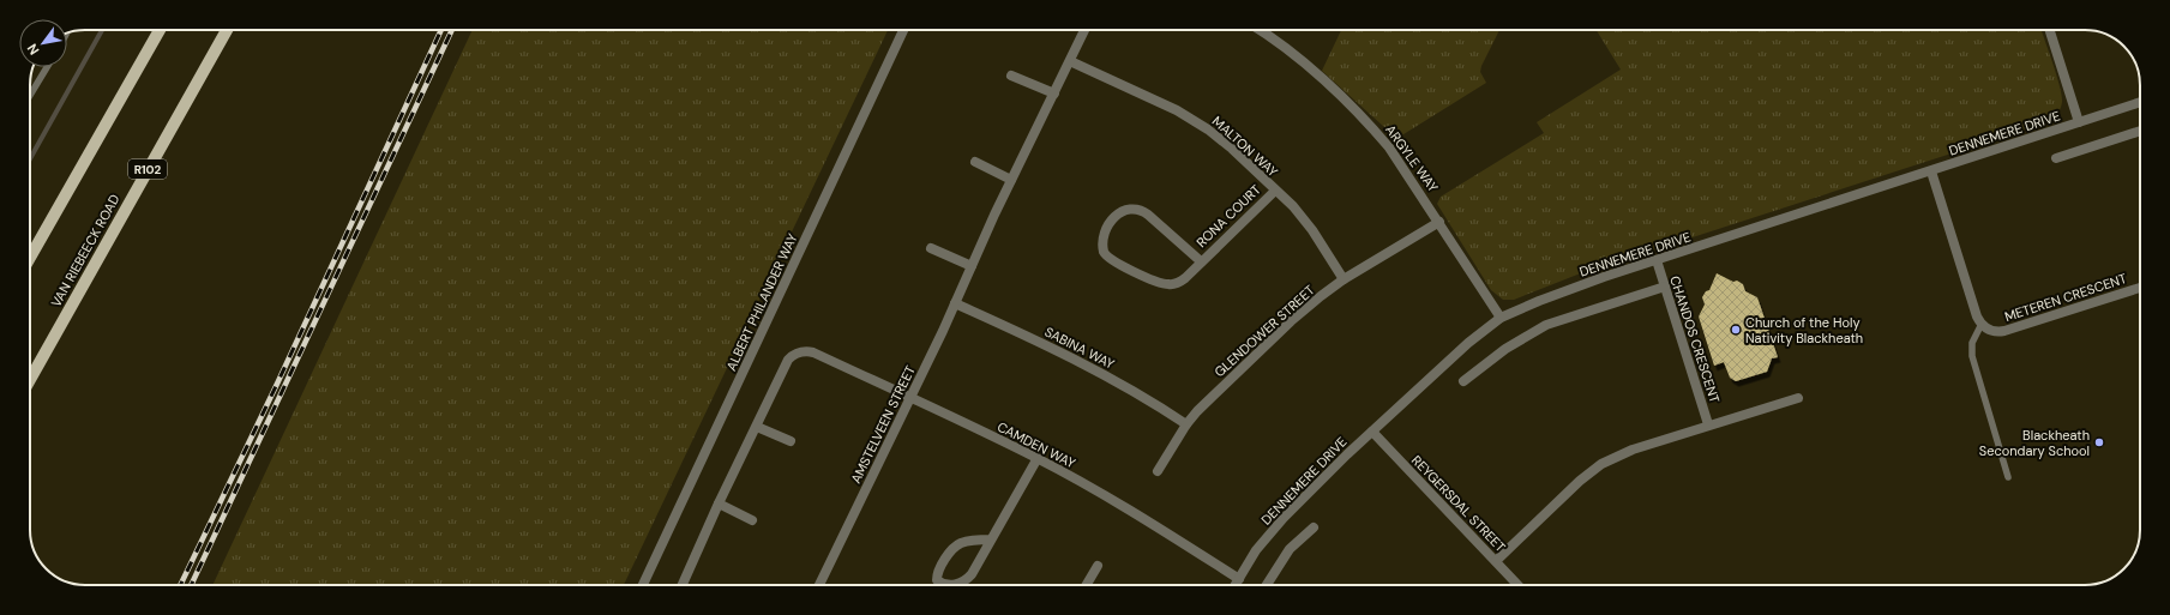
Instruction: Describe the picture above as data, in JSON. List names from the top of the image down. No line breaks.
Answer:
{"streets":{"main road":["R102","VAN RIEBEECK ROAD"],"street":["DENNEMERE DRIVE","MALTON WAY","ARGYLE WAY","RONA COURT","METEREN CRESCENT","ALBERT PHILANDER WAY","GLENDOWER STREET","CHANDOS CRESCENT","SABINA WAY","AMSTELVEEN STREET","CAMDEN WAY","REYGERSDAL STREET"]},"crossings":[["DENNEMERE DRIVE","ARGYLE WAY"],["DENNEMERE DRIVE","CHANDOS CRESCENT"],["DENNEMERE DRIVE","CAMDEN WAY"],["DENNEMERE DRIVE","REYGERSDAL STREET"],["MALTON WAY","RONA COURT"],["MALTON WAY","GLENDOWER STREET"],["MALTON WAY","AMSTELVEEN STREET"],["ARGYLE WAY","GLENDOWER STREET"],["GLENDOWER STREET","SABINA WAY"],["CHANDOS CRESCENT","REYGERSDAL STREET"],["SABINA WAY","AMSTELVEEN STREET"],["AMSTELVEEN STREET","CAMDEN WAY"]],"places":["Church of the Holy Nativity Blackheath","Blackheath Secondary School"],"north":"bottom left"}
